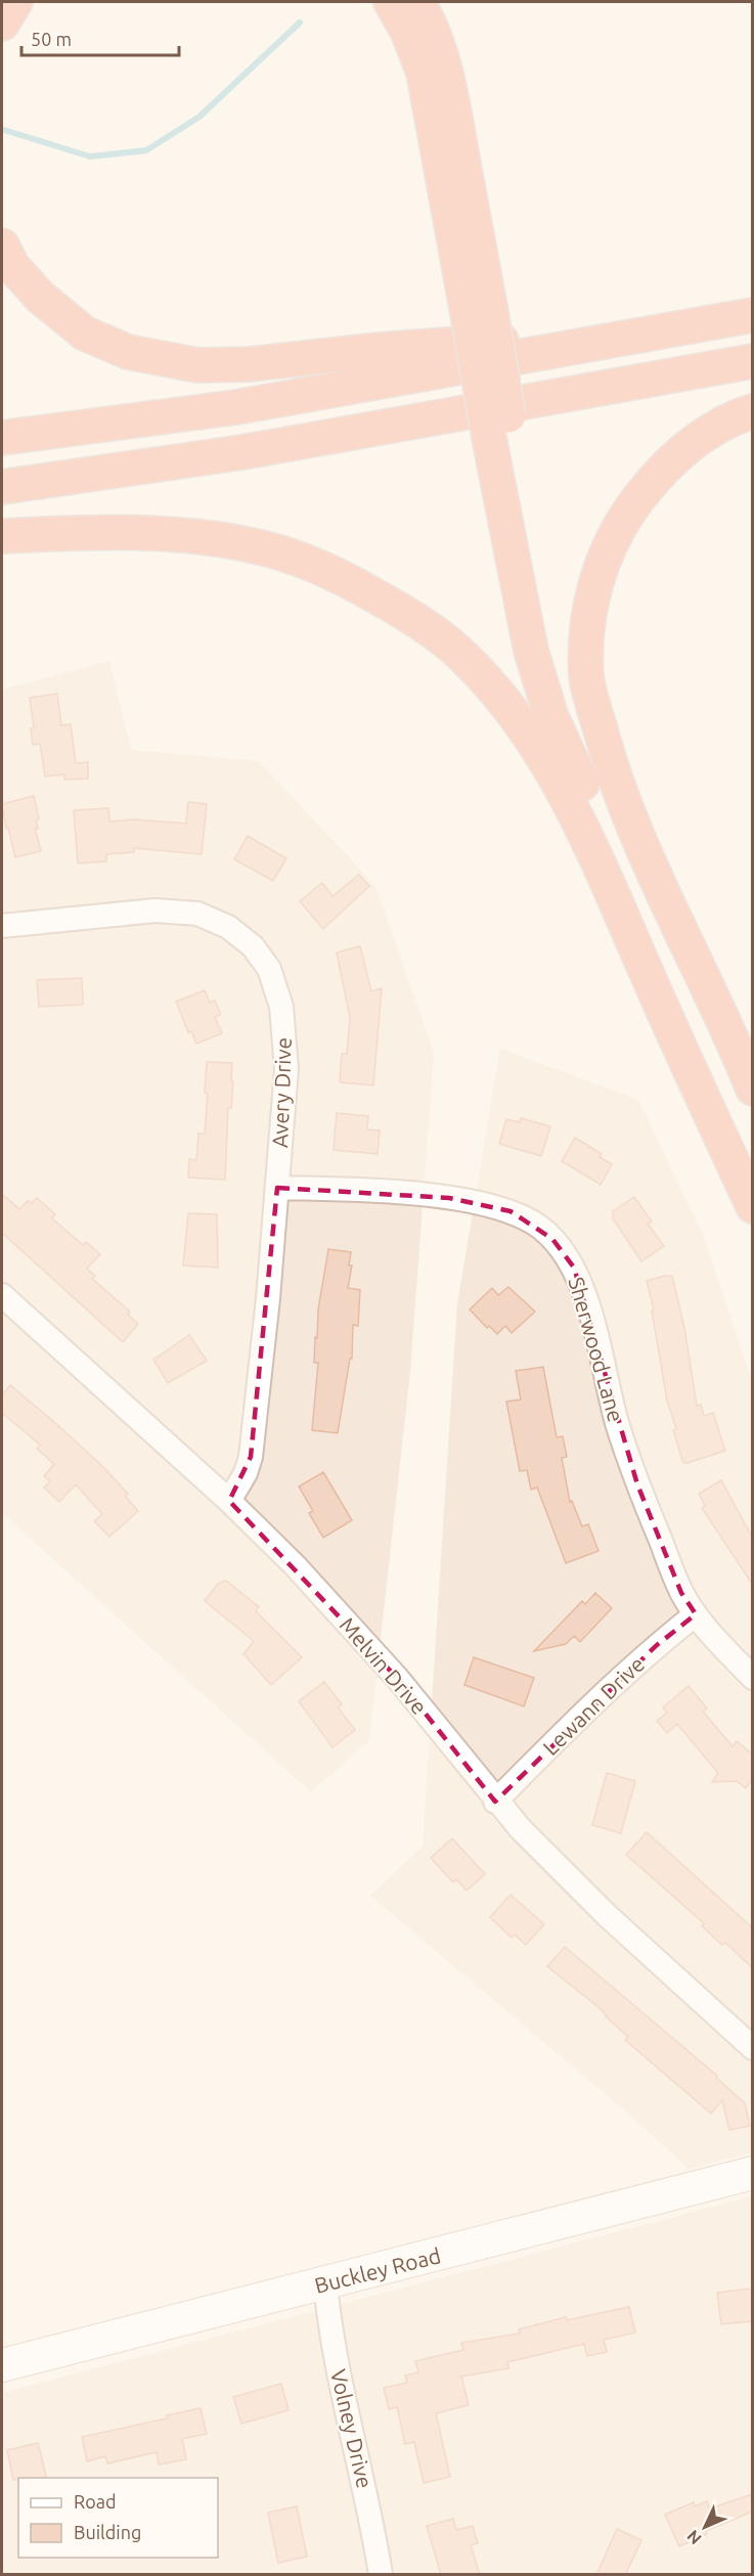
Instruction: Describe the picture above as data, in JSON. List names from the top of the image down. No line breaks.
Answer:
{"streets":{"street":["Avery Drive","Sherwood Lane","Melvin Drive","Lewann Drive","Buckley Road","Volney Drive"]},"crossings":[["Avery Drive","Sherwood Lane"],["Avery Drive","Melvin Drive"],["Sherwood Lane","Lewann Drive"],["Melvin Drive","Lewann Drive"],["Buckley Road","Volney Drive"]],"legend":["Road","Building"],"scale_bar":"50 m","north":"bottom left"}
